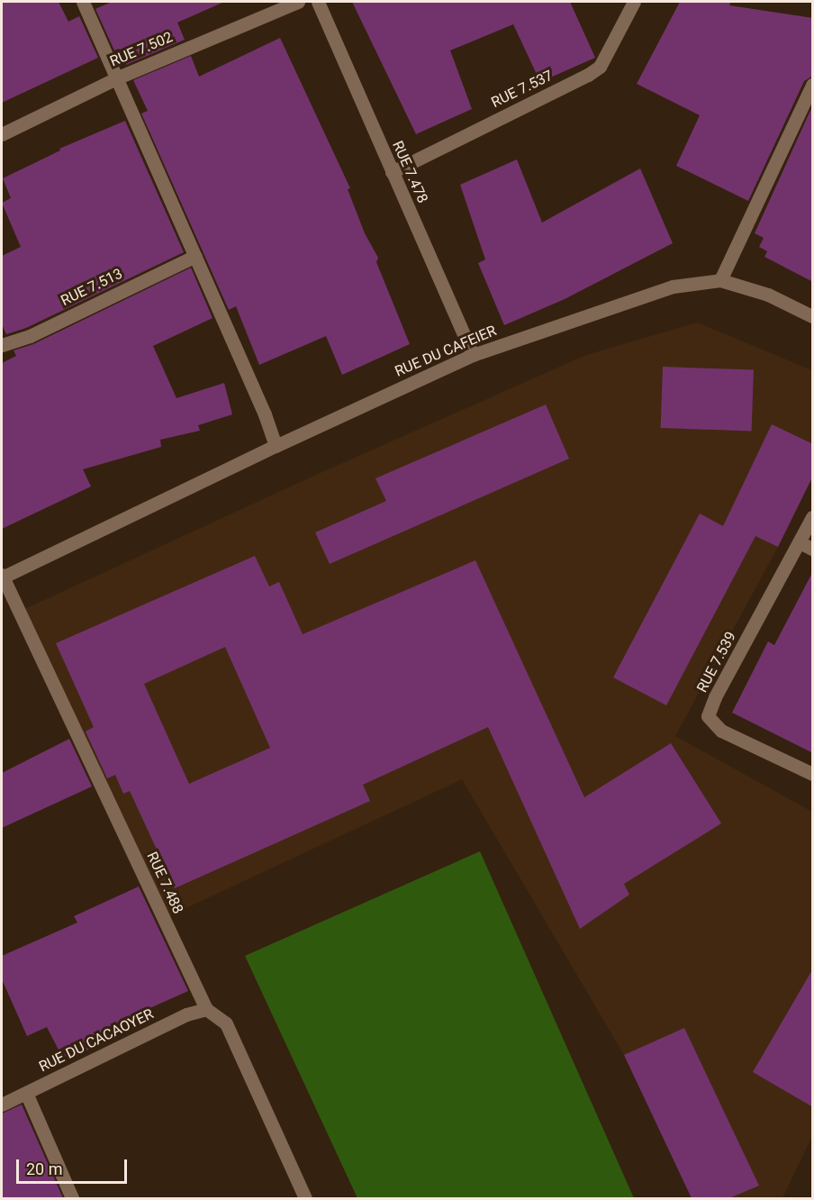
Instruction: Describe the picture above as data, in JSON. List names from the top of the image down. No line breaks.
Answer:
{"streets":{"street":["RUE 7.502","RUE 7.537","RUE 7.478","RUE 7.513","RUE DU CAFEIER","RUE 7.539","RUE 7.488","RUE DU CACAOYER"]},"crossings":[["RUE 7.537","RUE 7.478"],["RUE 7.478","RUE DU CAFEIER"],["RUE DU CAFEIER","RUE 7.488"],["RUE 7.488","RUE DU CACAOYER"]],"scale_bar":"20 m"}
